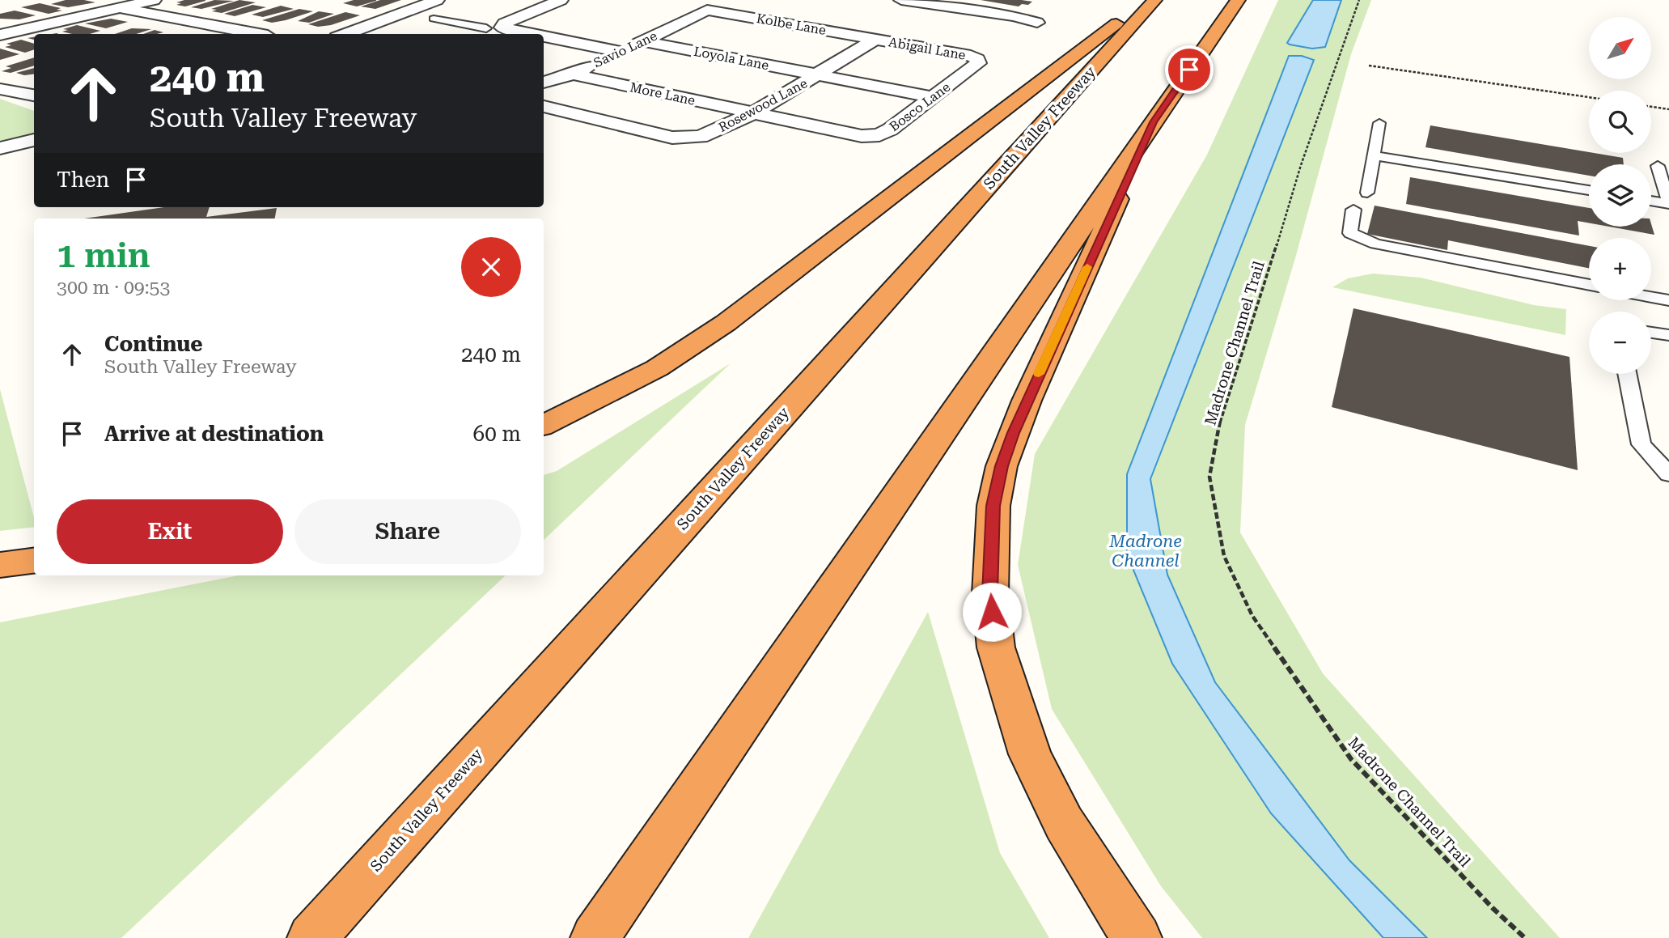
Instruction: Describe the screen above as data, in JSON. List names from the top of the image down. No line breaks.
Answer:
{"streets":{"highway":["South Valley Freeway"],"street":["Kolbe Lane","Abigail Lane","Savio Lane","Loyola Lane","More Lane","Rosewood Lane","Bosco Lane"],"path":["Madrone Channel Trail"]},"crossings":[["Kolbe Lane","Abigail Lane"],["Kolbe Lane","Savio Lane"],["Kolbe Lane","Rosewood Lane"],["Abigail Lane","Rosewood Lane"],["Abigail Lane","Bosco Lane"],["Savio Lane","Loyola Lane"],["Savio Lane","More Lane"],["Loyola Lane","Rosewood Lane"],["Loyola Lane","Bosco Lane"],["More Lane","Rosewood Lane"],["More Lane","Bosco Lane"],["Rosewood Lane","Bosco Lane"]],"water":["Madrone Channel"],"north":"top right","page":{"map_buttons":["+","−"],"turn":["240 m","South Valley Freeway"],"then":"Then","heading":["1 min","300 m · 09:53"],"list":[{"name":"Continue","note":"South Valley Freeway","value":"240 m"},{"name":"Arrive at destination","value":"60 m"}],"buttons":["Exit","Share"]}}
